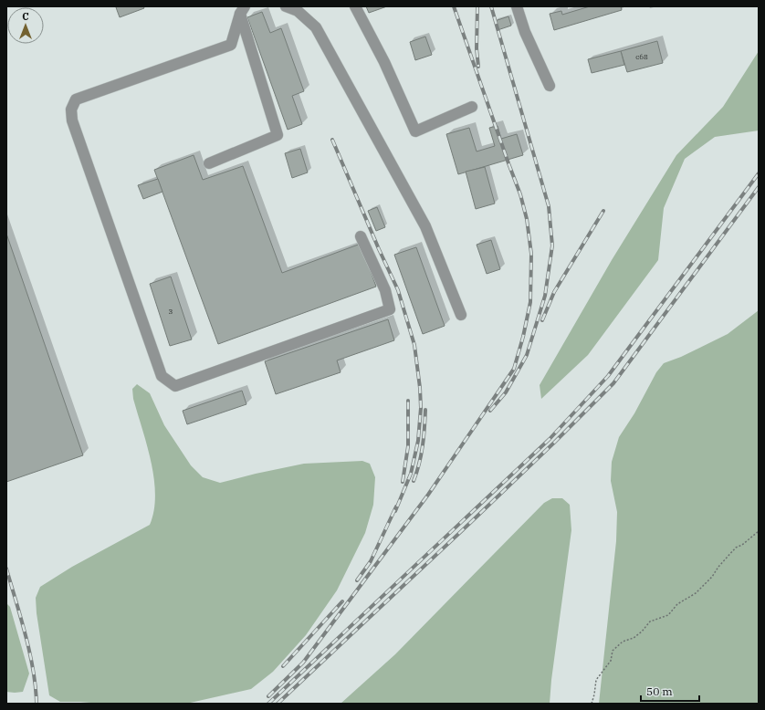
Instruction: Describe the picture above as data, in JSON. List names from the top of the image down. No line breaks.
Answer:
{"house_numbers":["с68","3"],"scale_bar":"50 m","north":"top"}
